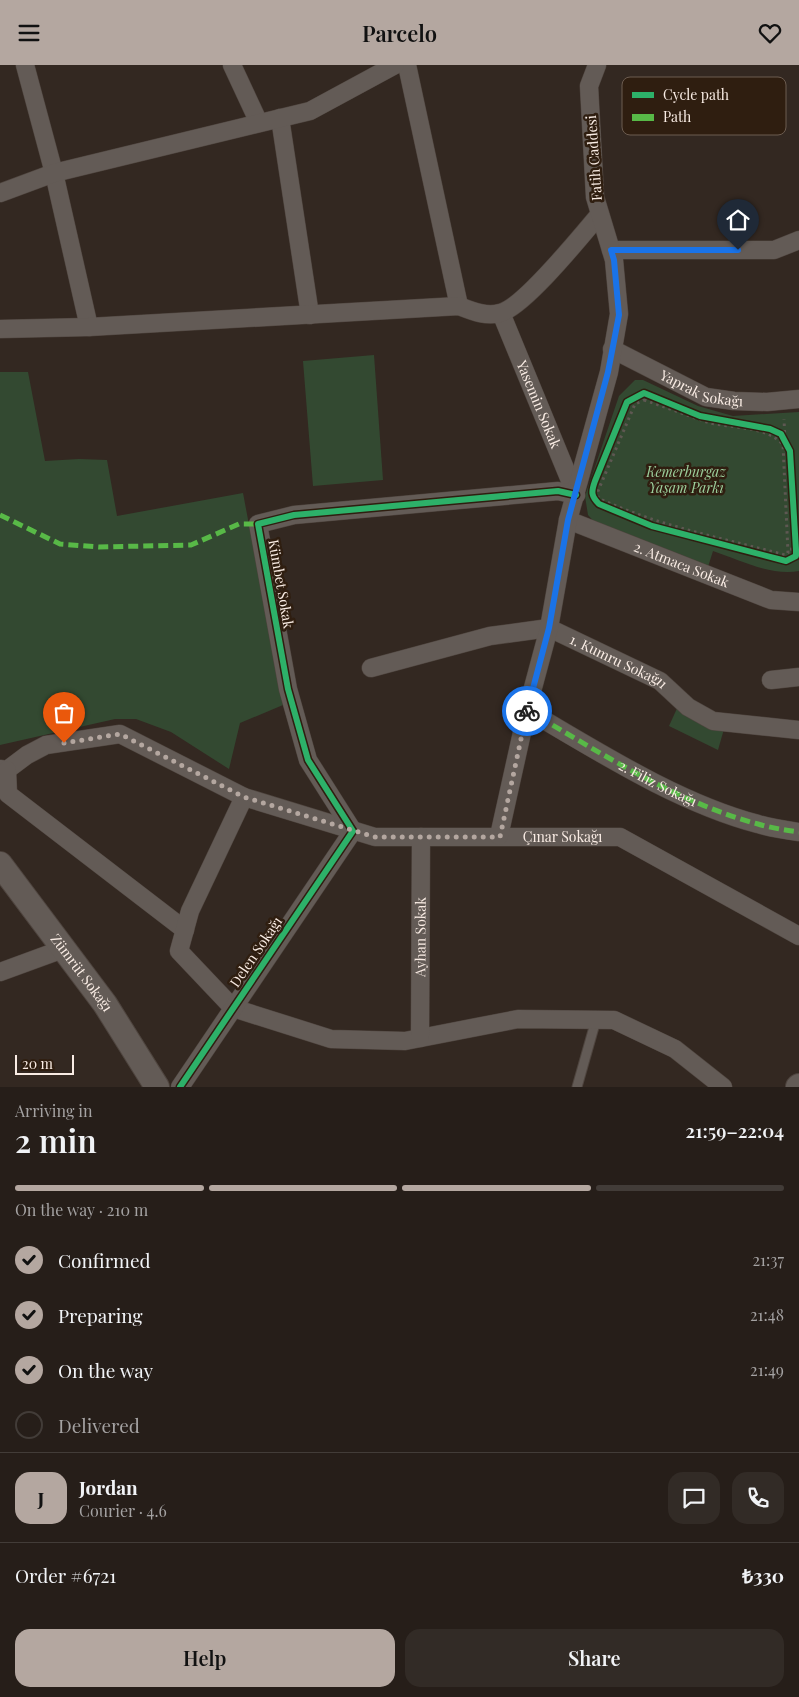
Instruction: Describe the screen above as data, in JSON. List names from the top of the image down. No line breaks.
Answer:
{"streets":{"street":["Fatih Caddesi","Yaprak Sokağı","Yasemin Sokak","2. Atmaca Sokak","Kümbet Sokak","1. Kumru Sokağı1","2. Filiz Sokağı","Çınar Sokağı","Ayhan Sokak","Delen Sokağı","Zümrüt Sokağı"]},"crossings":[["Fatih Caddesi","Yaprak Sokağı"],["Fatih Caddesi","Yasemin Sokak"],["Fatih Caddesi","2. Atmaca Sokak"],["Fatih Caddesi","Kümbet Sokak"],["Fatih Caddesi","1. Kumru Sokağı1"],["Fatih Caddesi","2. Filiz Sokağı"],["Fatih Caddesi","Çınar Sokağı"],["Yasemin Sokak","Kümbet Sokak"],["Kümbet Sokak","Çınar Sokağı"],["Kümbet Sokak","Delen Sokağı"],["Çınar Sokağı","Ayhan Sokak"],["Çınar Sokağı","Delen Sokağı"]],"parks":["Kemerburgaz Yaşam Parkı"],"legend":["Cycle path","Path"],"scale_bar":"20 m","page":{"header":"Parcelo","scale":"20 m","heading":["2 min","Arriving in","21:59–22:04"],"panel":["Jordan","Courier · 4.6","Order #6721","₺330"],"bar":"On the way · 210 m","list":[["Confirmed","21:37"],["Preparing","21:48"],["On the way","21:49"],"Delivered"],"round":"J","buttons":["Help","Share"]}}
